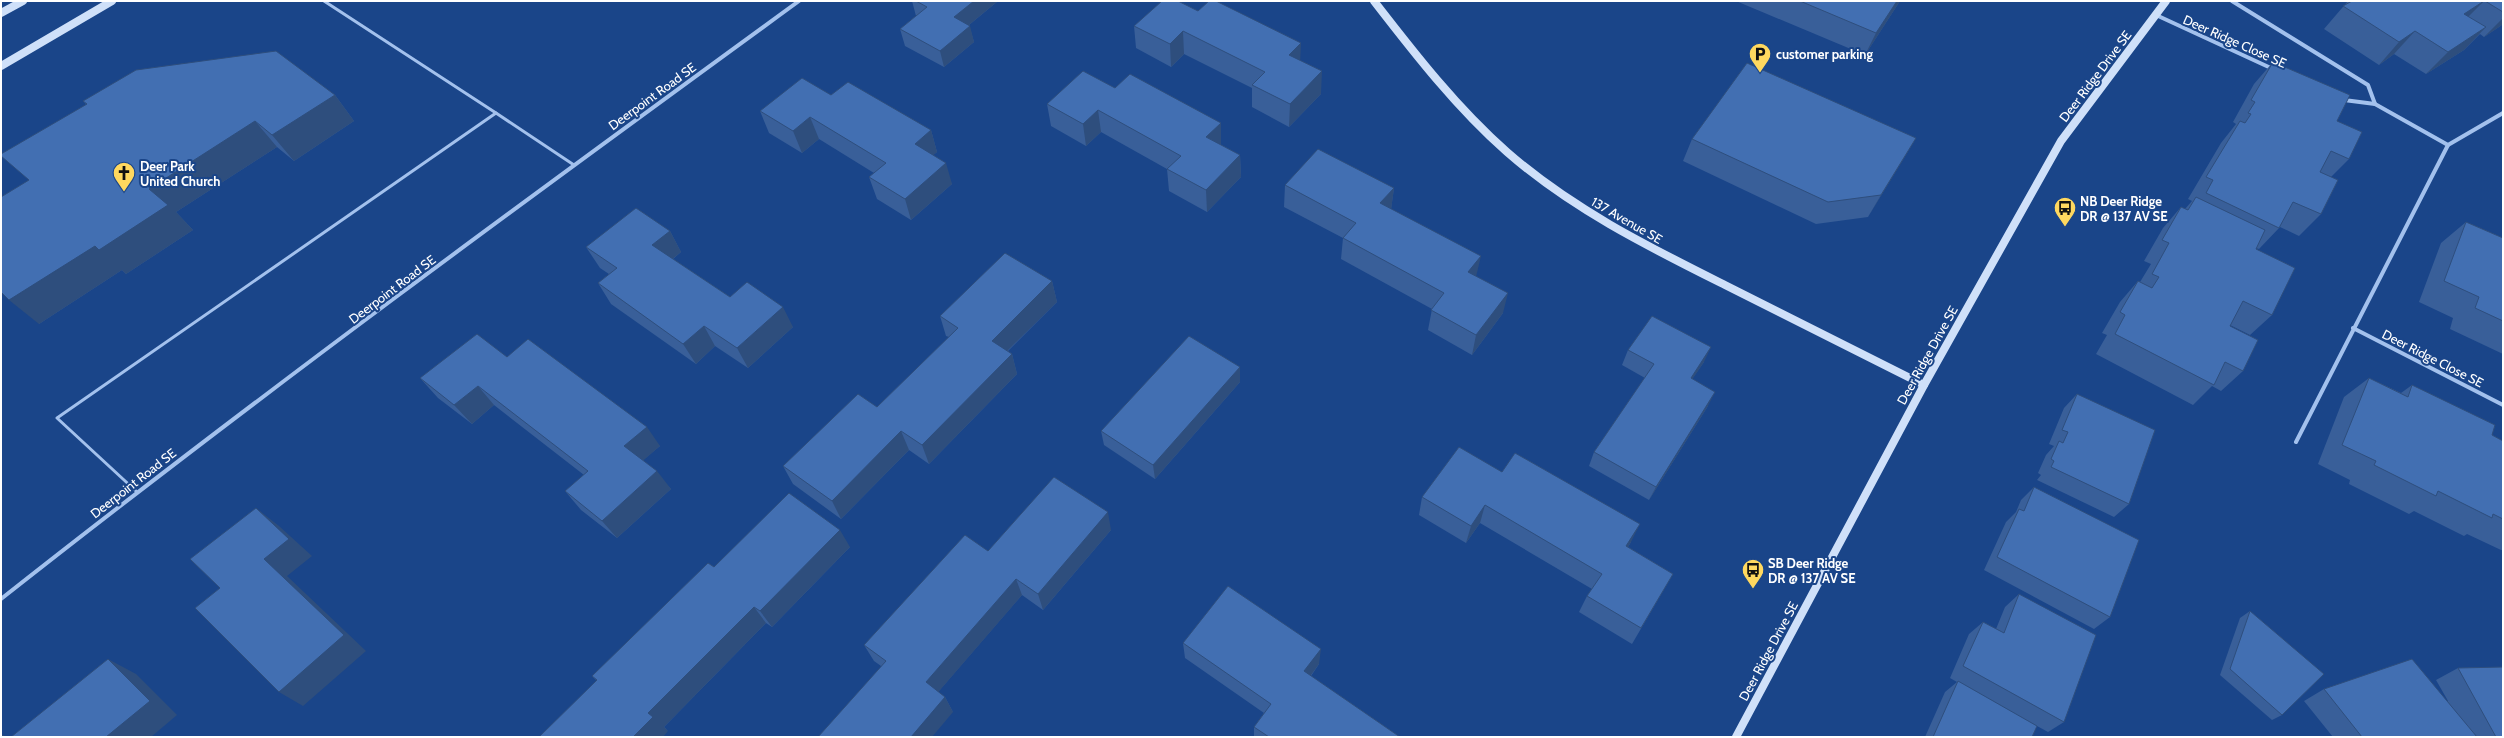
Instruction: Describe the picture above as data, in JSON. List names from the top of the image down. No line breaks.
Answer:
{"streets":{"street":["Deer Ridge Close SE","Deer Ridge Drive SE","Deerpoint Road SE","137 Avenue SE"]},"crossings":[["Deer Ridge Close SE","Deer Ridge Drive SE"],["Deer Ridge Drive SE","137 Avenue SE"]],"places":{"parking":["customer parking"],"church":["Deer Park United Church"],"bus stop":["NB Deer Ridge DR @ 137 AV SE","SB Deer Ridge DR @ 137 AV SE"]}}
